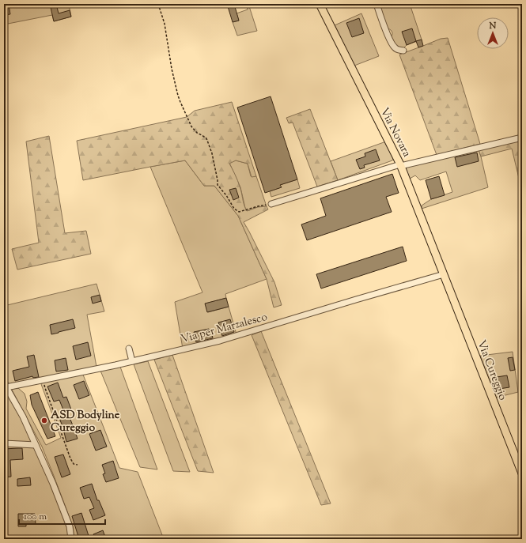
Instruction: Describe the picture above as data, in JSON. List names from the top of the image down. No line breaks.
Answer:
{"streets":{"main road":["Via Novara","Via Cureggio"],"street":["Via per Marzalesco"]},"crossings":[["Via Novara","Via per Marzalesco"],["Via Novara","Via Cureggio"],["Via per Marzalesco","Via Cureggio"]],"places":["ASD Bodyline Cureggio"],"scale_bar":"100 m","north":"top"}
